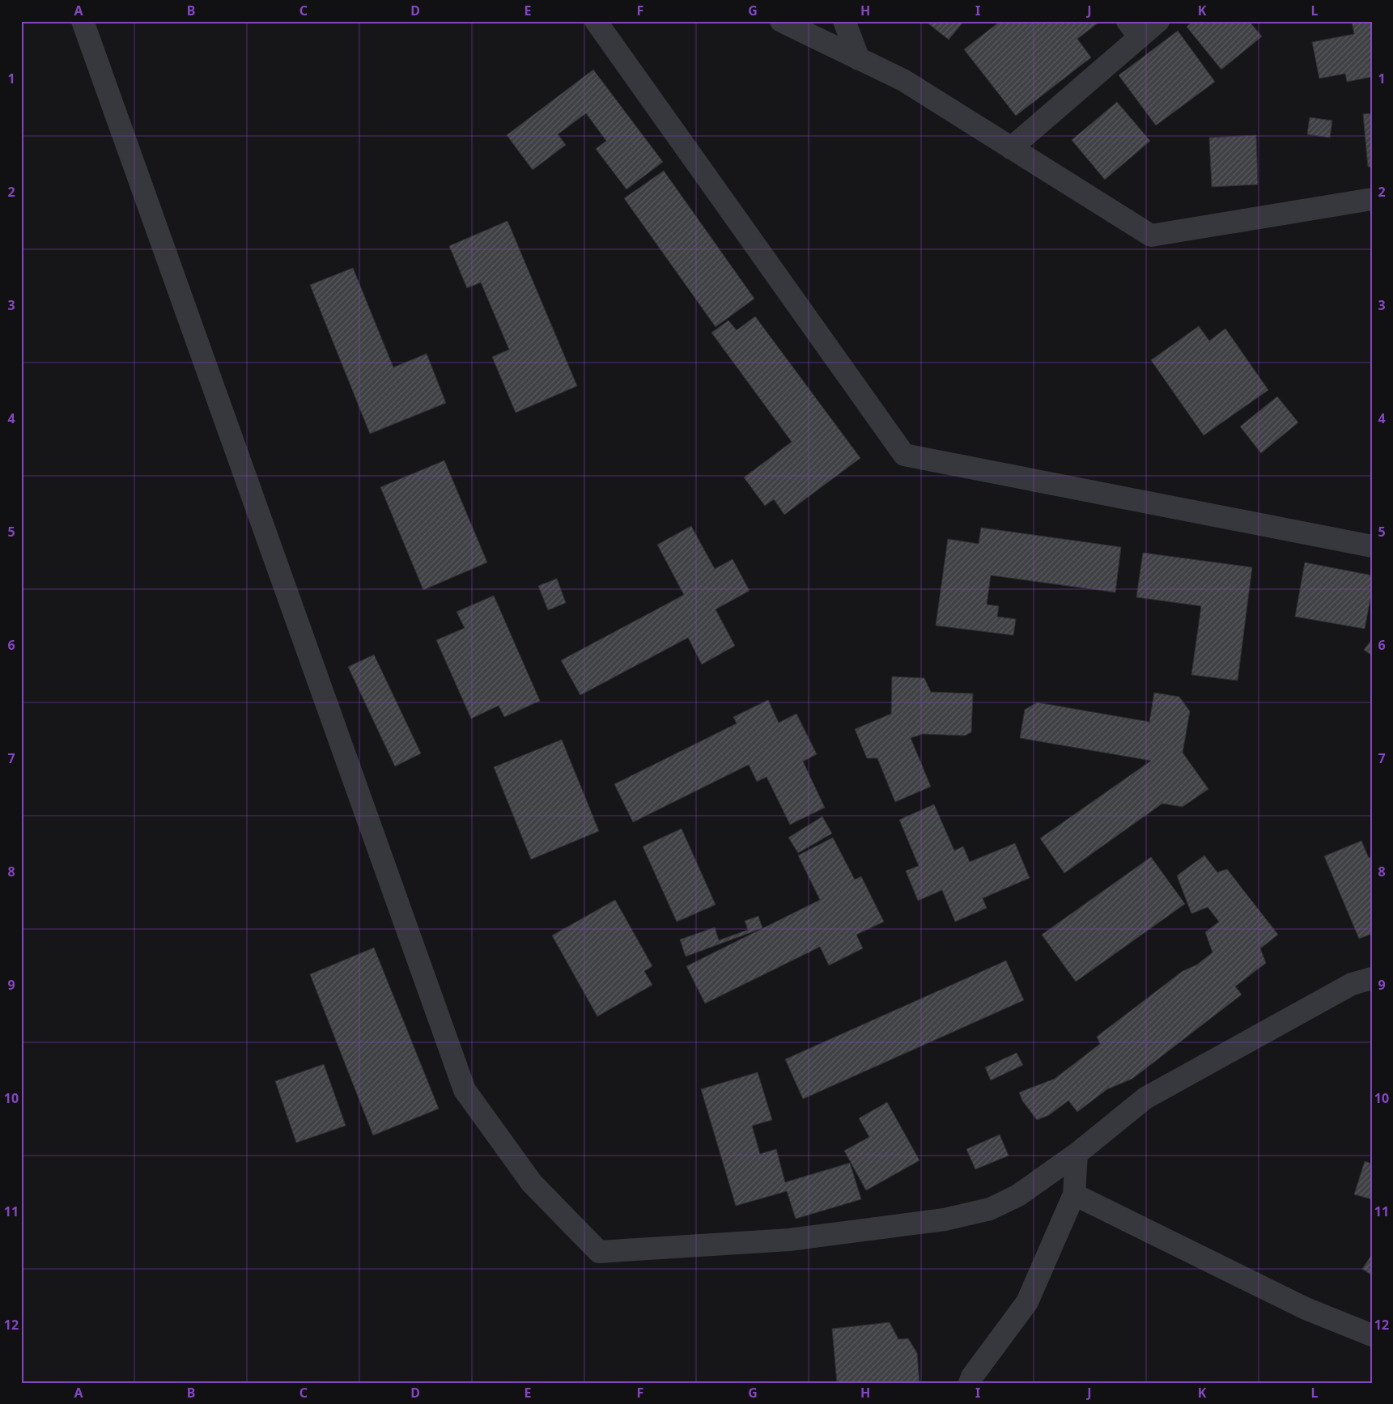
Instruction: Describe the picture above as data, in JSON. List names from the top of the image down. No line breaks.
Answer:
{"grid":{"columns":["A","B","C","D","E","F","G","H","I","J","K","L"],"rows":["1","2","3","4","5","6","7","8","9","10","11","12"]}}
